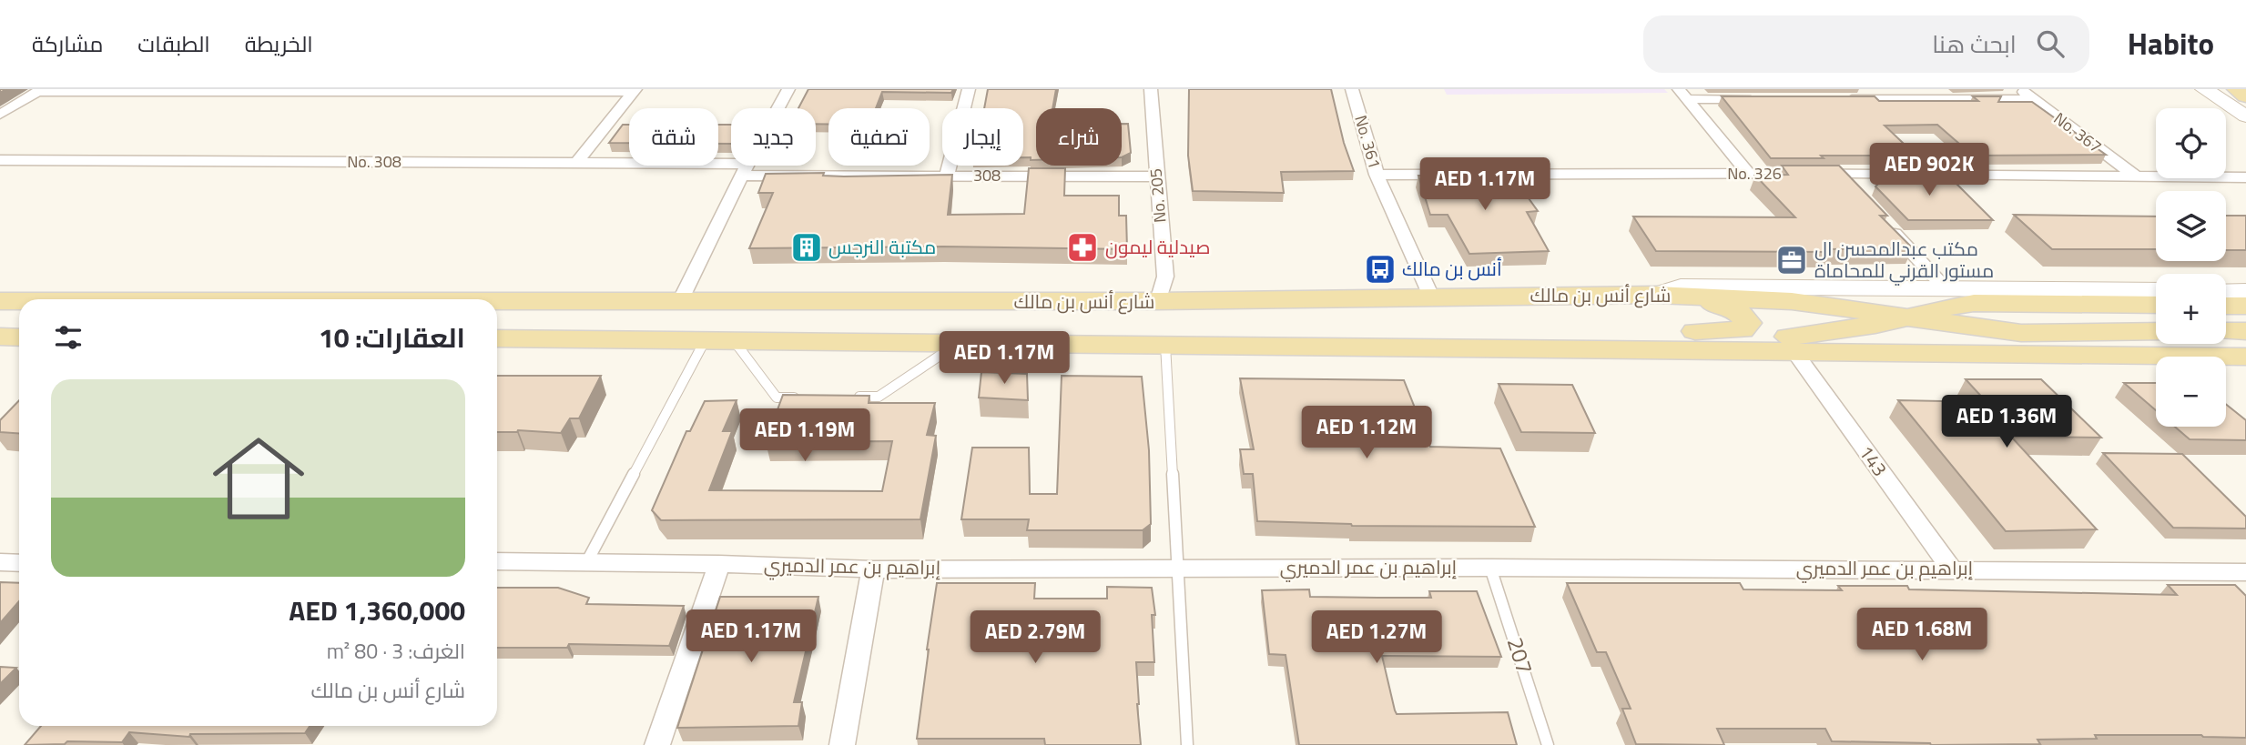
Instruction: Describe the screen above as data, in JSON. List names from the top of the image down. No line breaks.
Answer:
{"streets":{"main road":["شارع أنس بن مالك"],"street":["No. 367","No. 361","No. 308","No. 326","308","No. 205","143","إبراهيم بن عمر الدميري"],"lane":["207"]},"crossings":[["No. 367","No. 326"],["No. 361","No. 326"],["No. 361","شارع أنس بن مالك"],["No. 308","308"],["308","No. 205"],["No. 205","شارع أنس بن مالك"],["143","إبراهيم بن عمر الدميري"],["إبراهيم بن عمر الدميري","207"]],"places":{"building":["مكتبة النرجس"],"pharmacy":["صيدلية ليمون"],"office":["مكتب عبدالمحسن ال مستور القرني للمحاماة"],"bus stop":["أنس بن مالك"]},"page":{"header":"Habito","search":"ابحث هنا","nav":["الخريطة","الطبقات","مشاركة"],"map_buttons":["+","−"],"chip":["شراء","إيجار","تصفية","جديد","شقة"],"price":["AED 902K","AED 1.17M","AED 1.17M","AED 1.36M","AED 1.12M","AED 1.19M","AED 1.68M","AED 1.17M","AED 2.79M","AED 1.27M"],"heading":"العقارات: 10","list":[{"name":"AED 1,360,000","note":"الغرف: 3 · 80 m² · شارع أنس بن مالك"}]}}
